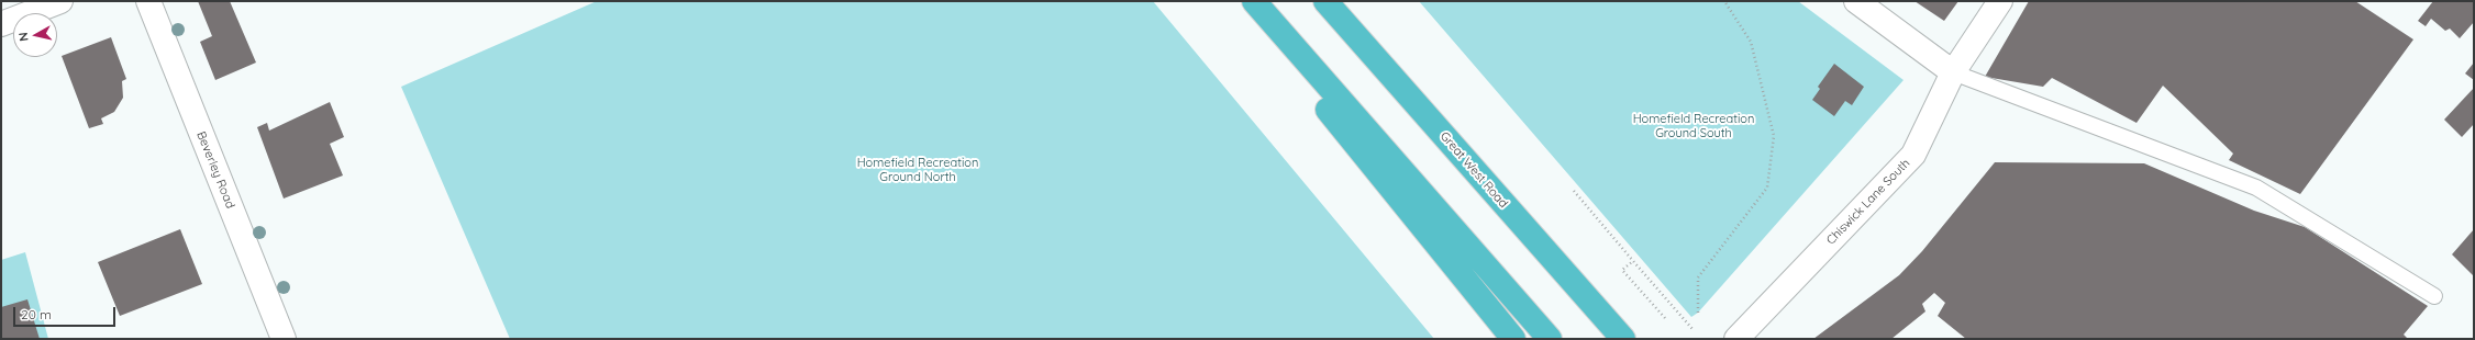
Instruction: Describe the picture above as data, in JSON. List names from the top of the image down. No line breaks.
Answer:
{"streets":{"highway":["Great West Road"],"street":["Beverley Road","Chiswick Lane South"]},"parks":["Homefield Recreation Ground South","Homefield Recreation Ground North"],"scale_bar":"20 m","north":"left"}
